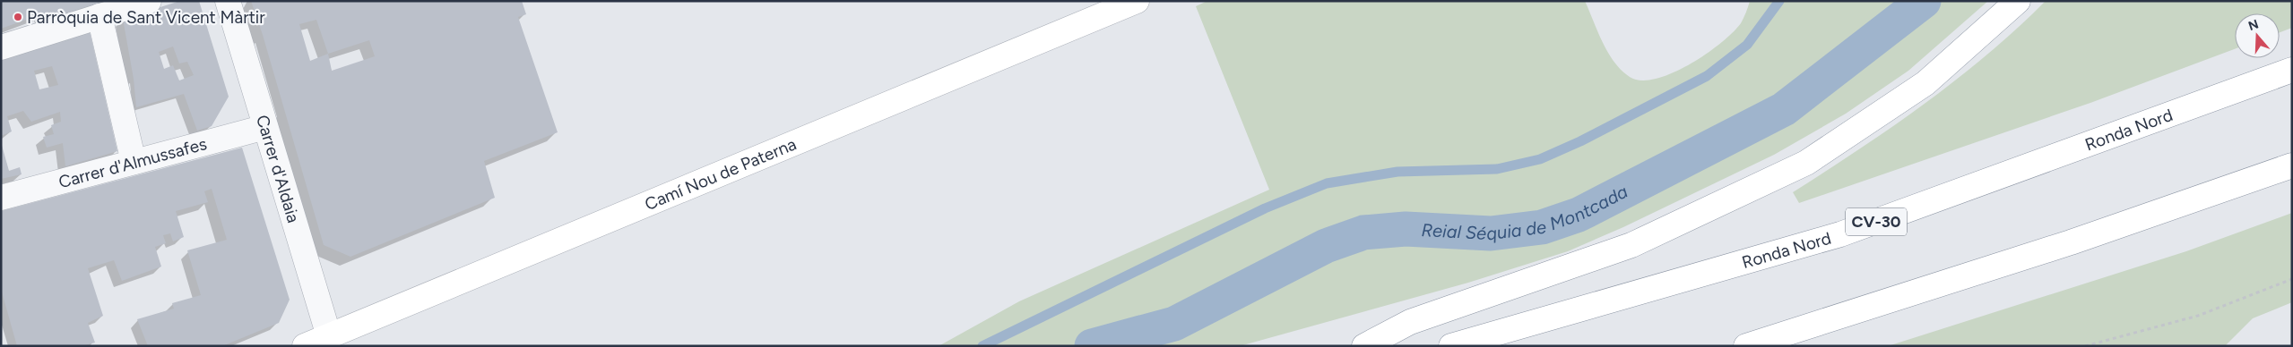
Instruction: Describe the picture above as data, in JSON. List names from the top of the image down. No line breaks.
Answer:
{"streets":{"main road":["Ronda Nord","Camí Nou de Paterna","CV-30"],"street":["Carrer d'Almussafes","Carrer d'Aldaia"]},"crossings":[["Carrer d'Almussafes","Carrer d'Aldaia"],["Carrer d'Aldaia","Camí Nou de Paterna"]],"water":["Reial Séquia de Montcada"],"places":["Parròquia de Sant Vicent Màrtir"],"north":"top"}
